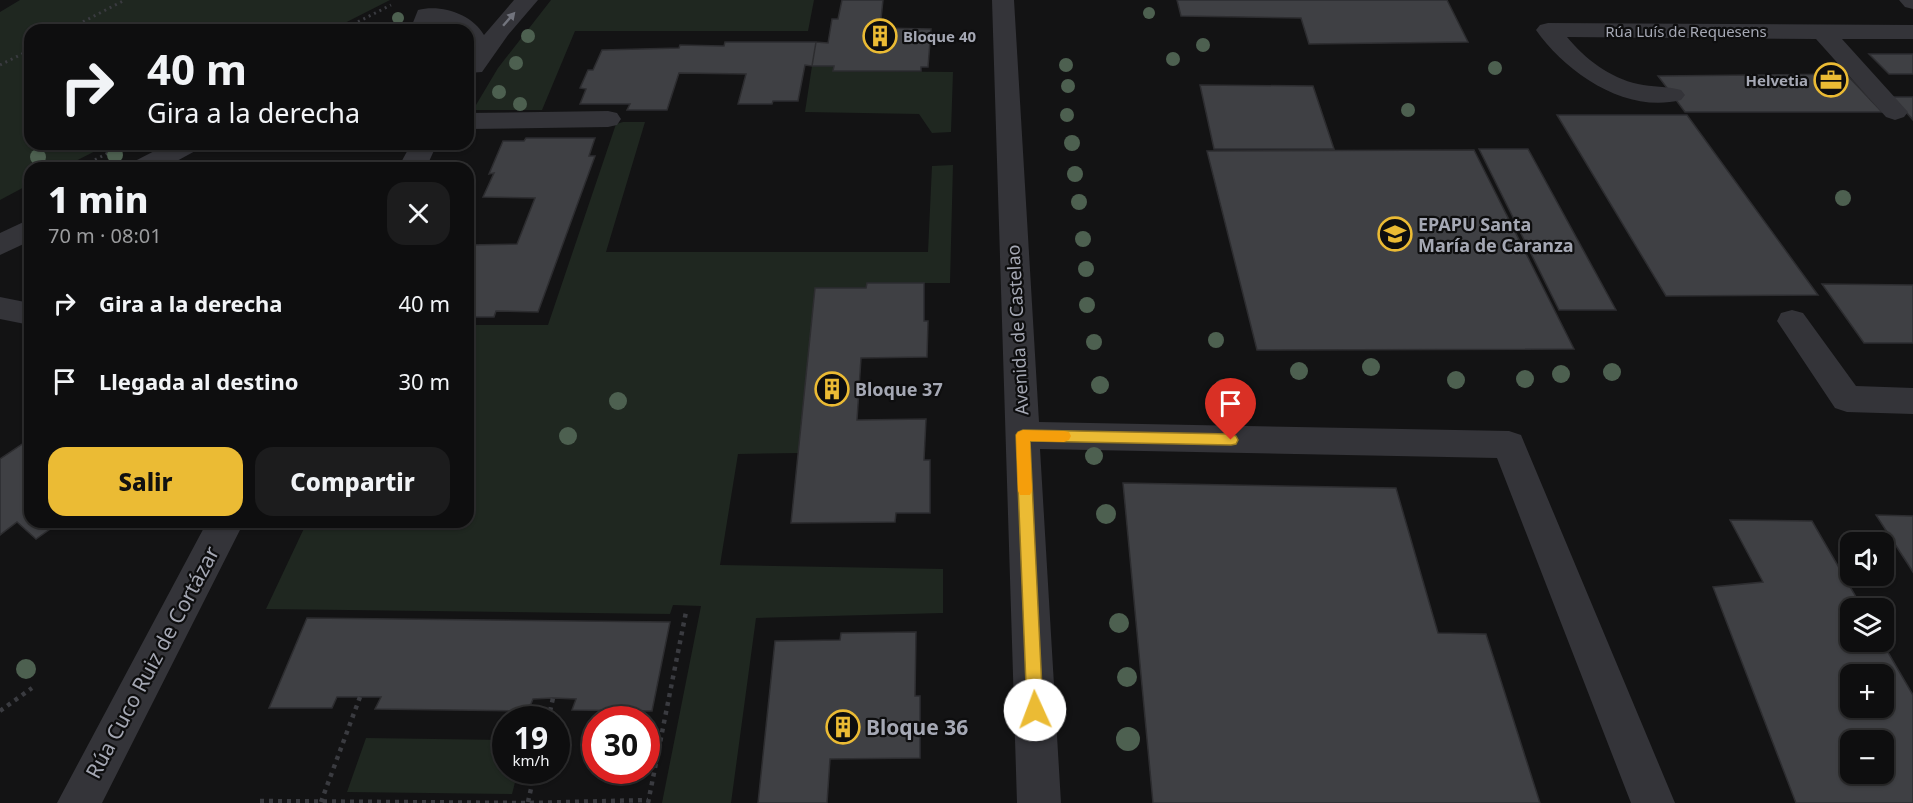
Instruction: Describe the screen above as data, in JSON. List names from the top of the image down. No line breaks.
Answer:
{"streets":{"street":["Rúa Luís de Requesens","Avenida de Castelao","Rúa Cuco Ruiz de Cortázar"]},"places":{"building":["Bloque 40","Bloque 37","Bloque 36"],"office":["Helvetia"],"school or university":["EPAPU Santa María de Caranza"]},"page":{"turn":["40 m","Gira a la derecha"],"heading":["1 min","70 m · 08:01"],"list":[{"name":"Gira a la derecha","value":"40 m"},{"name":"Llegada al destino","value":"30 m"}],"buttons":["Salir","Compartir"],"map_buttons":["+","−"],"speed":"19 km/h","limit":"30"}}
